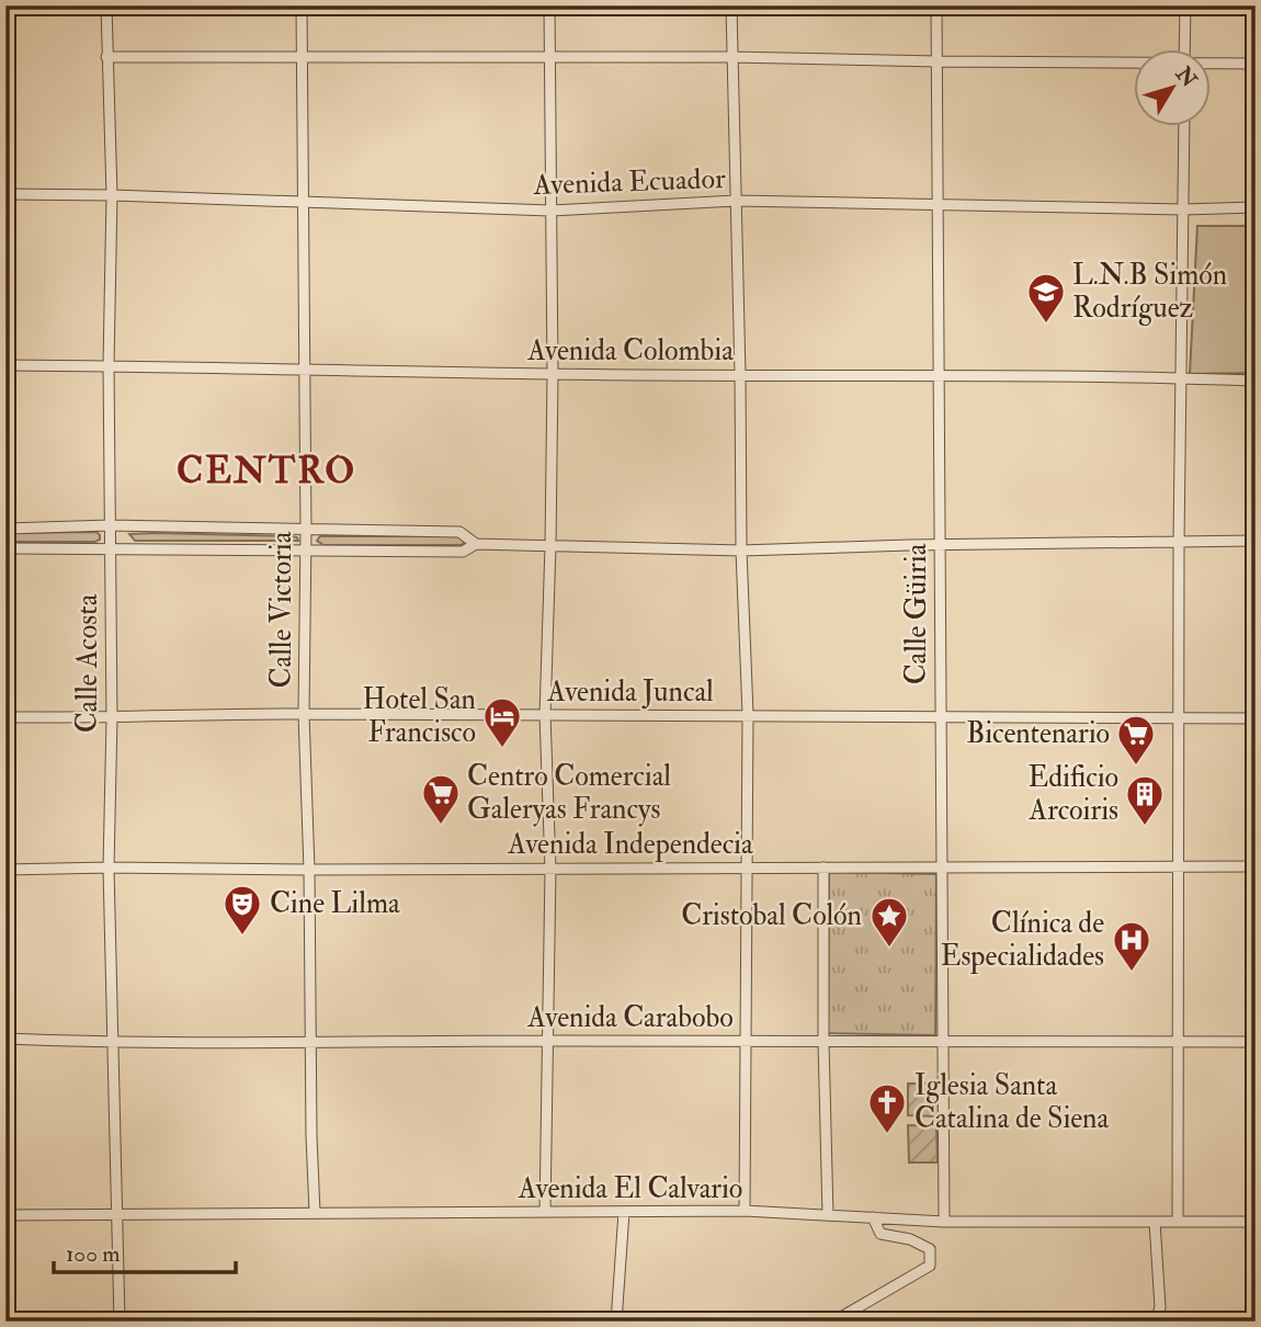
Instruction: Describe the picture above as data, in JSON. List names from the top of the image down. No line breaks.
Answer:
{"streets":{"street":["Avenida Ecuador","Avenida Colombia","Calle Victoria","Calle Güiria","Calle Acosta","Avenida Juncal","Avenida Independecia","Avenida Carabobo","Avenida El Calvario"]},"crossings":[["Avenida Ecuador","Calle Victoria"],["Avenida Ecuador","Calle Güiria"],["Avenida Ecuador","Calle Acosta"],["Avenida Colombia","Calle Victoria"],["Avenida Colombia","Calle Güiria"],["Avenida Colombia","Calle Acosta"],["Calle Victoria","Avenida Juncal"],["Calle Victoria","Avenida Independecia"],["Calle Victoria","Avenida Carabobo"],["Calle Victoria","Avenida El Calvario"],["Calle Güiria","Avenida Juncal"],["Calle Güiria","Avenida Independecia"],["Calle Güiria","Avenida Carabobo"],["Calle Güiria","Avenida El Calvario"],["Calle Acosta","Avenida Juncal"],["Calle Acosta","Avenida Independecia"],["Calle Acosta","Avenida Carabobo"],["Calle Acosta","Avenida El Calvario"]],"districts":["CENTRO"],"places":{"school or university":["L.N.B Simón Rodríguez"],"hotel":["Hotel San Francisco"],"supermarket":["Bicentenario","Centro Comercial Galeryas Francys"],"building":["Edificio Arcoiris"],"theatre":["Cine Lilma"],"place":["Cristobal Colón"],"hospital":["Clínica de Especialidades"],"church":["Iglesia Santa Catalina de Siena"]},"scale_bar":"100 m","north":"top right"}
